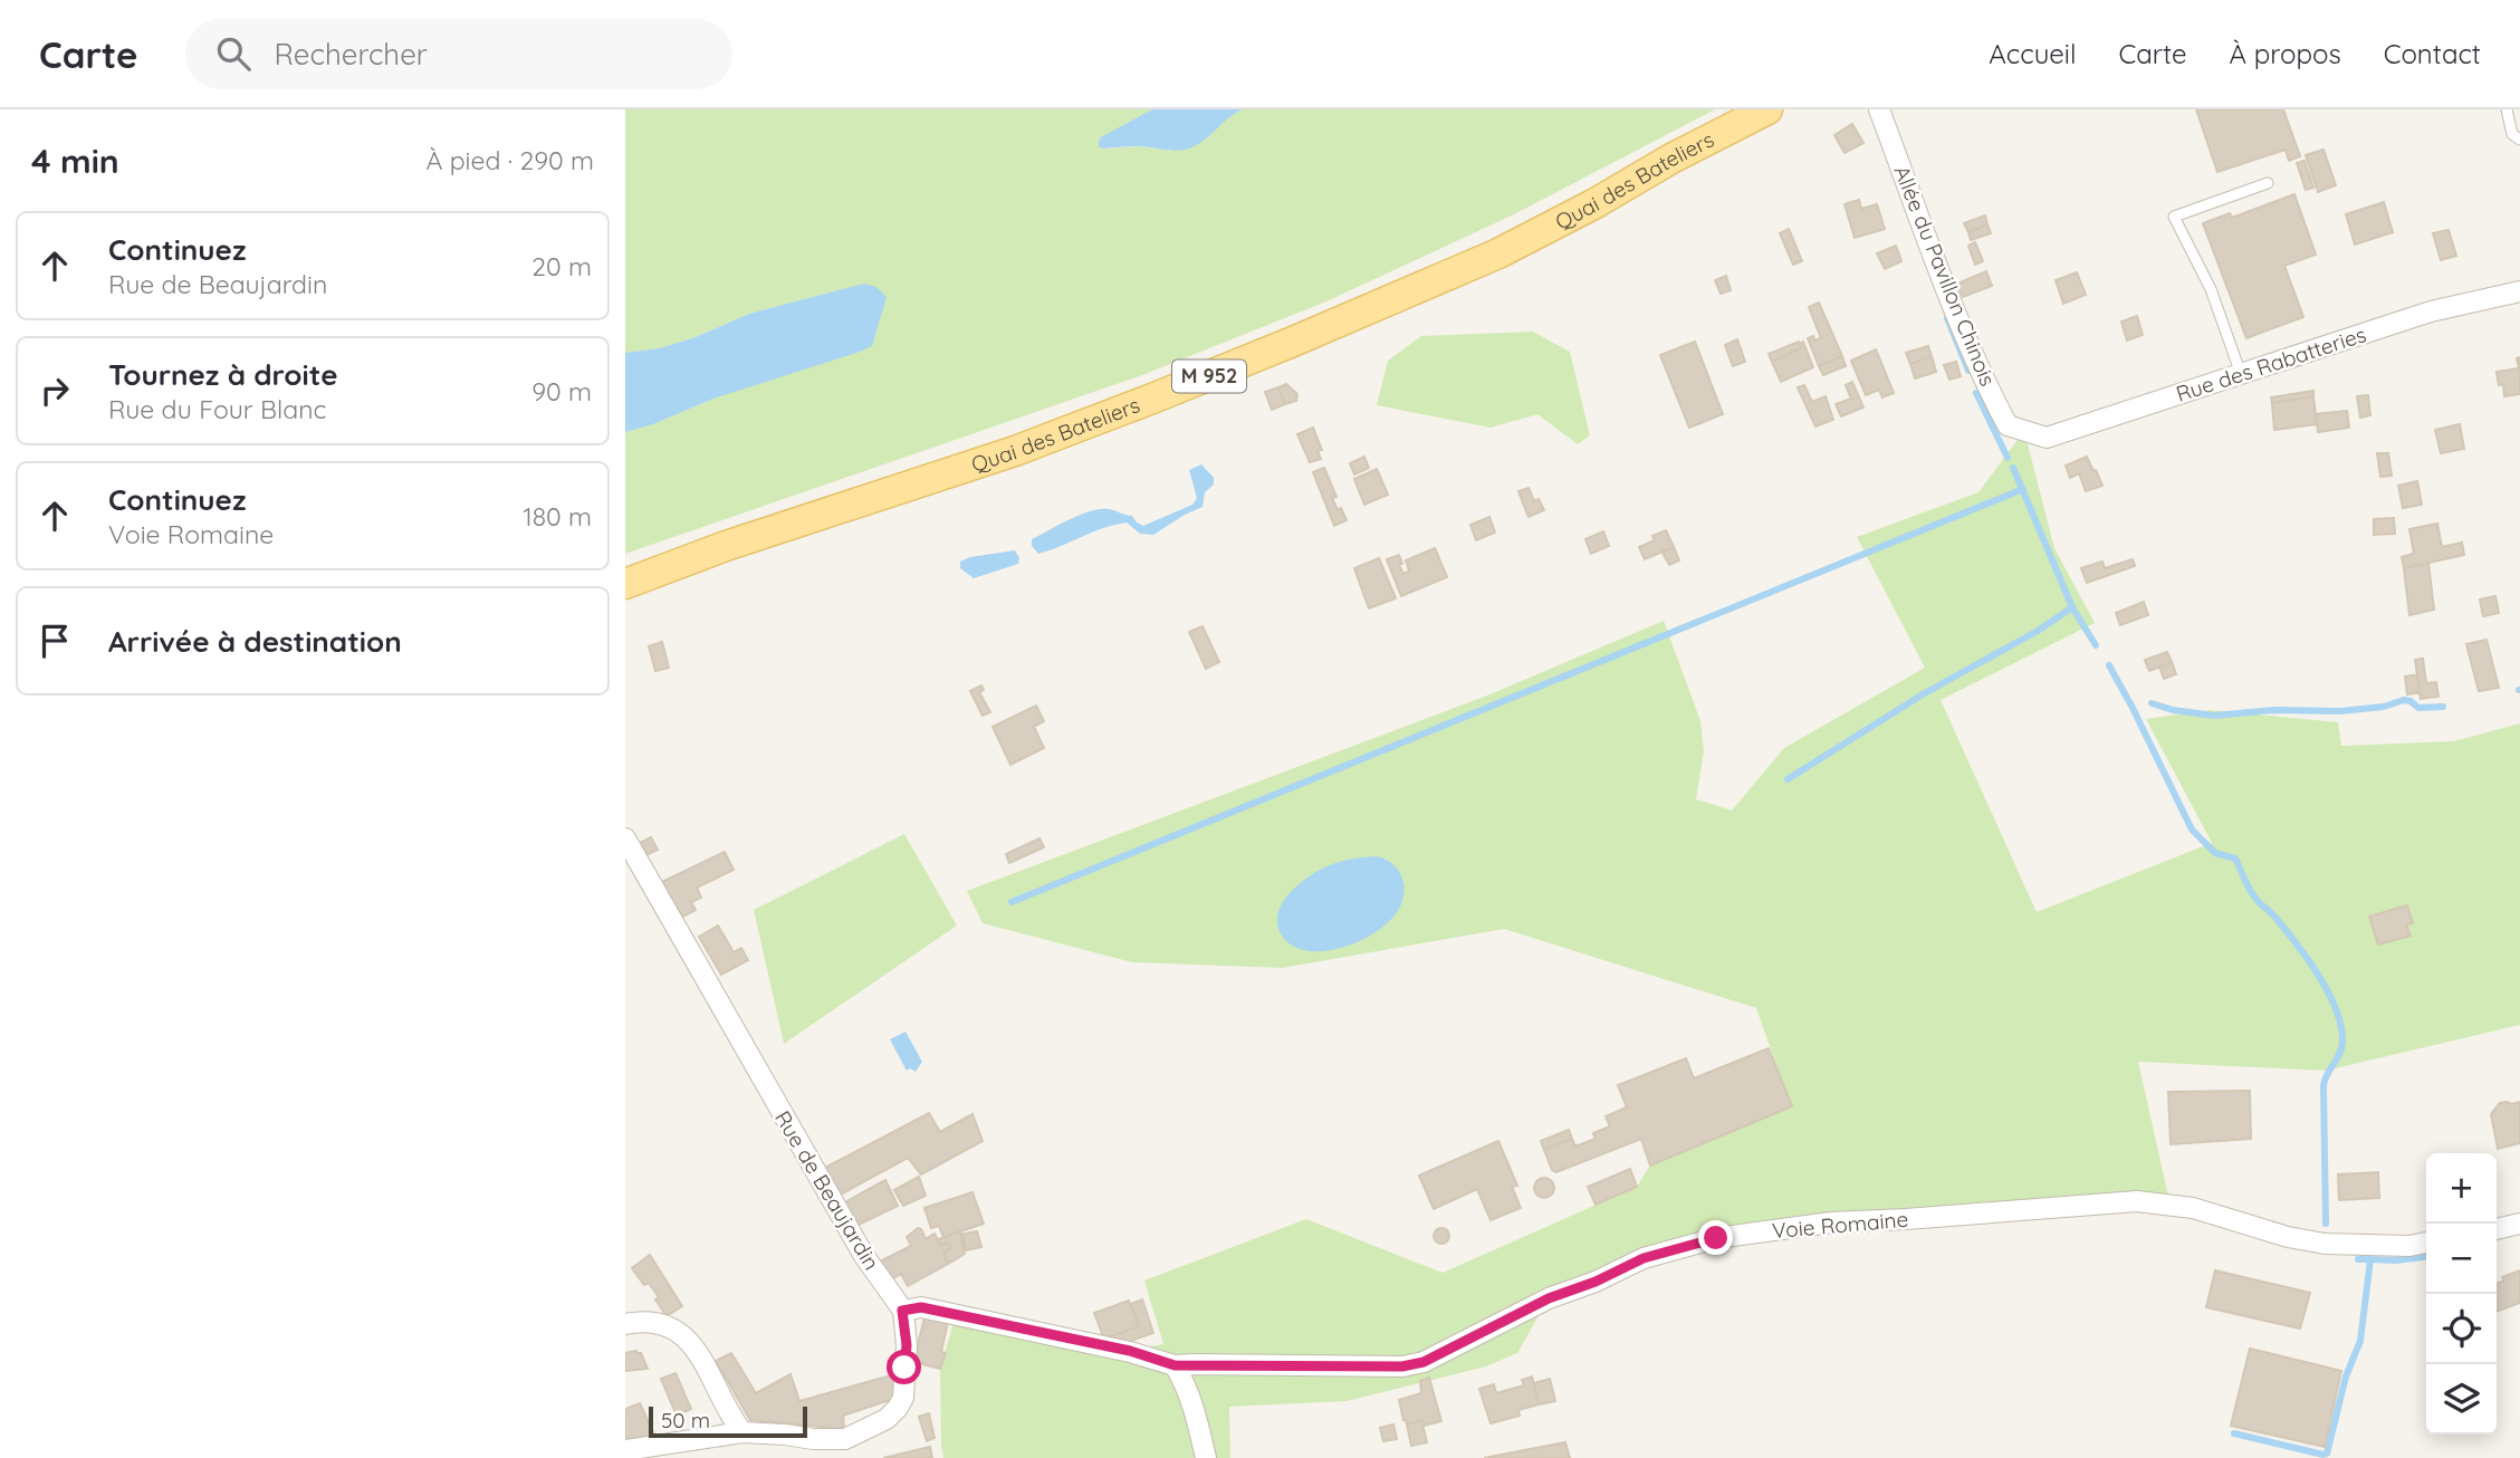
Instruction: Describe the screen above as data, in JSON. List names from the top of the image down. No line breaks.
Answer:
{"streets":{"main road":["Quai des Bateliers","M 952"],"street":["Allée du Pavillon Chinois","Rue des Rabatteries","Rue de Beaujardin","Voie Romaine"]},"crossings":[["Allée du Pavillon Chinois","Rue des Rabatteries"],["Rue de Beaujardin","Voie Romaine"]],"scale_bar":"50 m","page":{"header":"Carte","search":"Rechercher","nav":["Accueil","Carte","À propos","Contact"],"heading":["4 min","À pied · 290 m"],"list":[["Continuez","Rue de Beaujardin","20 m"],["Tournez à droite","Rue du Four Blanc","90 m"],["Continuez","Voie Romaine","180 m"],"Arrivée à destination"],"map_buttons":["+","−"],"scale":"50 m"}}
